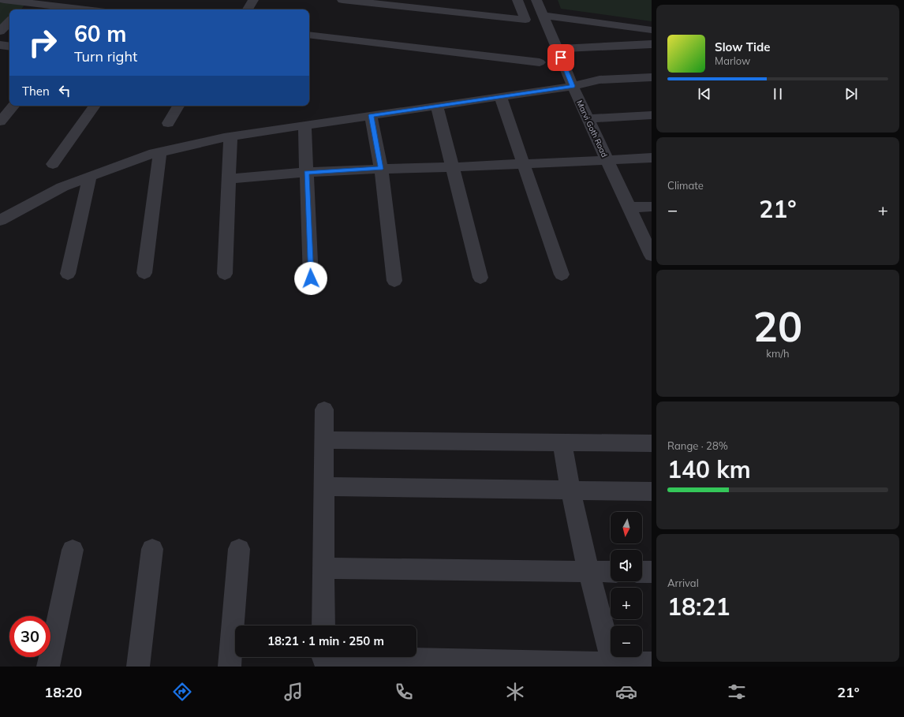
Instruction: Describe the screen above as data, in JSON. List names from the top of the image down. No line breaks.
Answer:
{"streets":{"street":["Marvi Goth Road"]},"north":"bottom","page":{"turn":["60 m","Turn right"],"song":["Slow Tide","Marlow"],"then":"Then","tile":["Climate",["20","km/h"],["Range · 28%","140 km"],["Arrival","18:21"]],"heat":["−","21°","+"],"map_buttons":["+","−"],"limit":"30","trip":"18:21 · 1 min · 250 m","tabs":["18:20","21°"]}}
